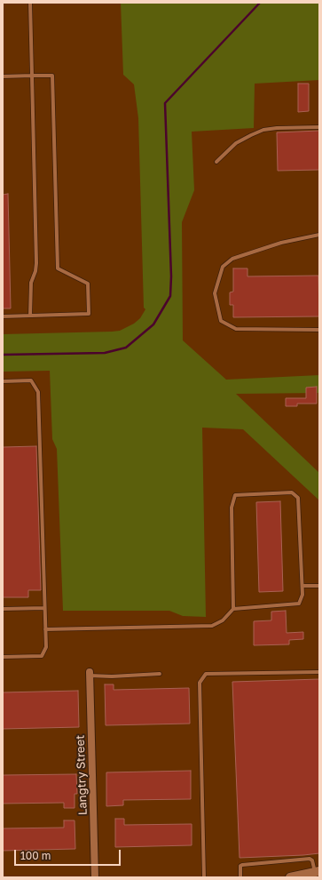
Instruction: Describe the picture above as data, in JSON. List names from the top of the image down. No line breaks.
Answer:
{"streets":{"street":["Langtry Street"]},"scale_bar":"100 m"}
